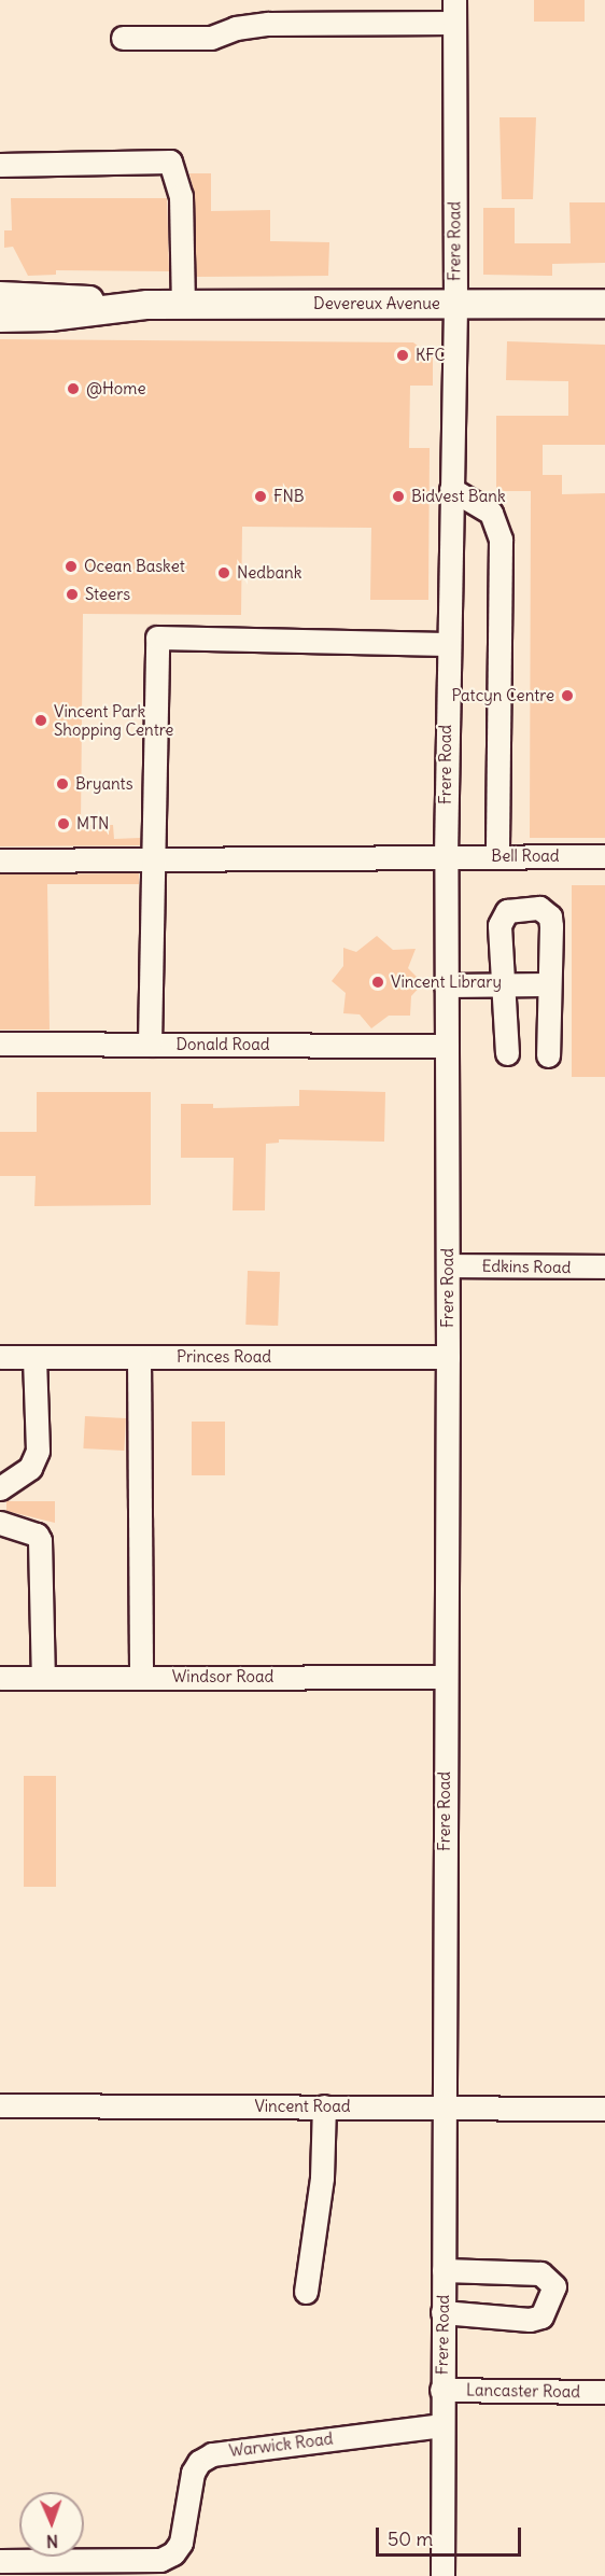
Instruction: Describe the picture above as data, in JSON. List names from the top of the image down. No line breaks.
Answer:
{"streets":{"main road":["Devereux Avenue"],"street":["Frere Road","Bell Road","Donald Road","Edkins Road","Princes Road","Windsor Road","Vincent Road","Lancaster Road","Warwick Road"]},"crossings":[["Frere Road","Devereux Avenue"],["Frere Road","Bell Road"],["Frere Road","Donald Road"],["Frere Road","Edkins Road"],["Frere Road","Princes Road"],["Frere Road","Windsor Road"],["Frere Road","Vincent Road"],["Frere Road","Lancaster Road"],["Frere Road","Warwick Road"]],"places":["KFC","@Home","FNB","Bidvest Bank","Ocean Basket","Nedbank","Steers","Patcyn Centre","Vincent Park Shopping Centre","Bryants","MTN","Vincent Library"],"scale_bar":"50 m","north":"bottom"}
